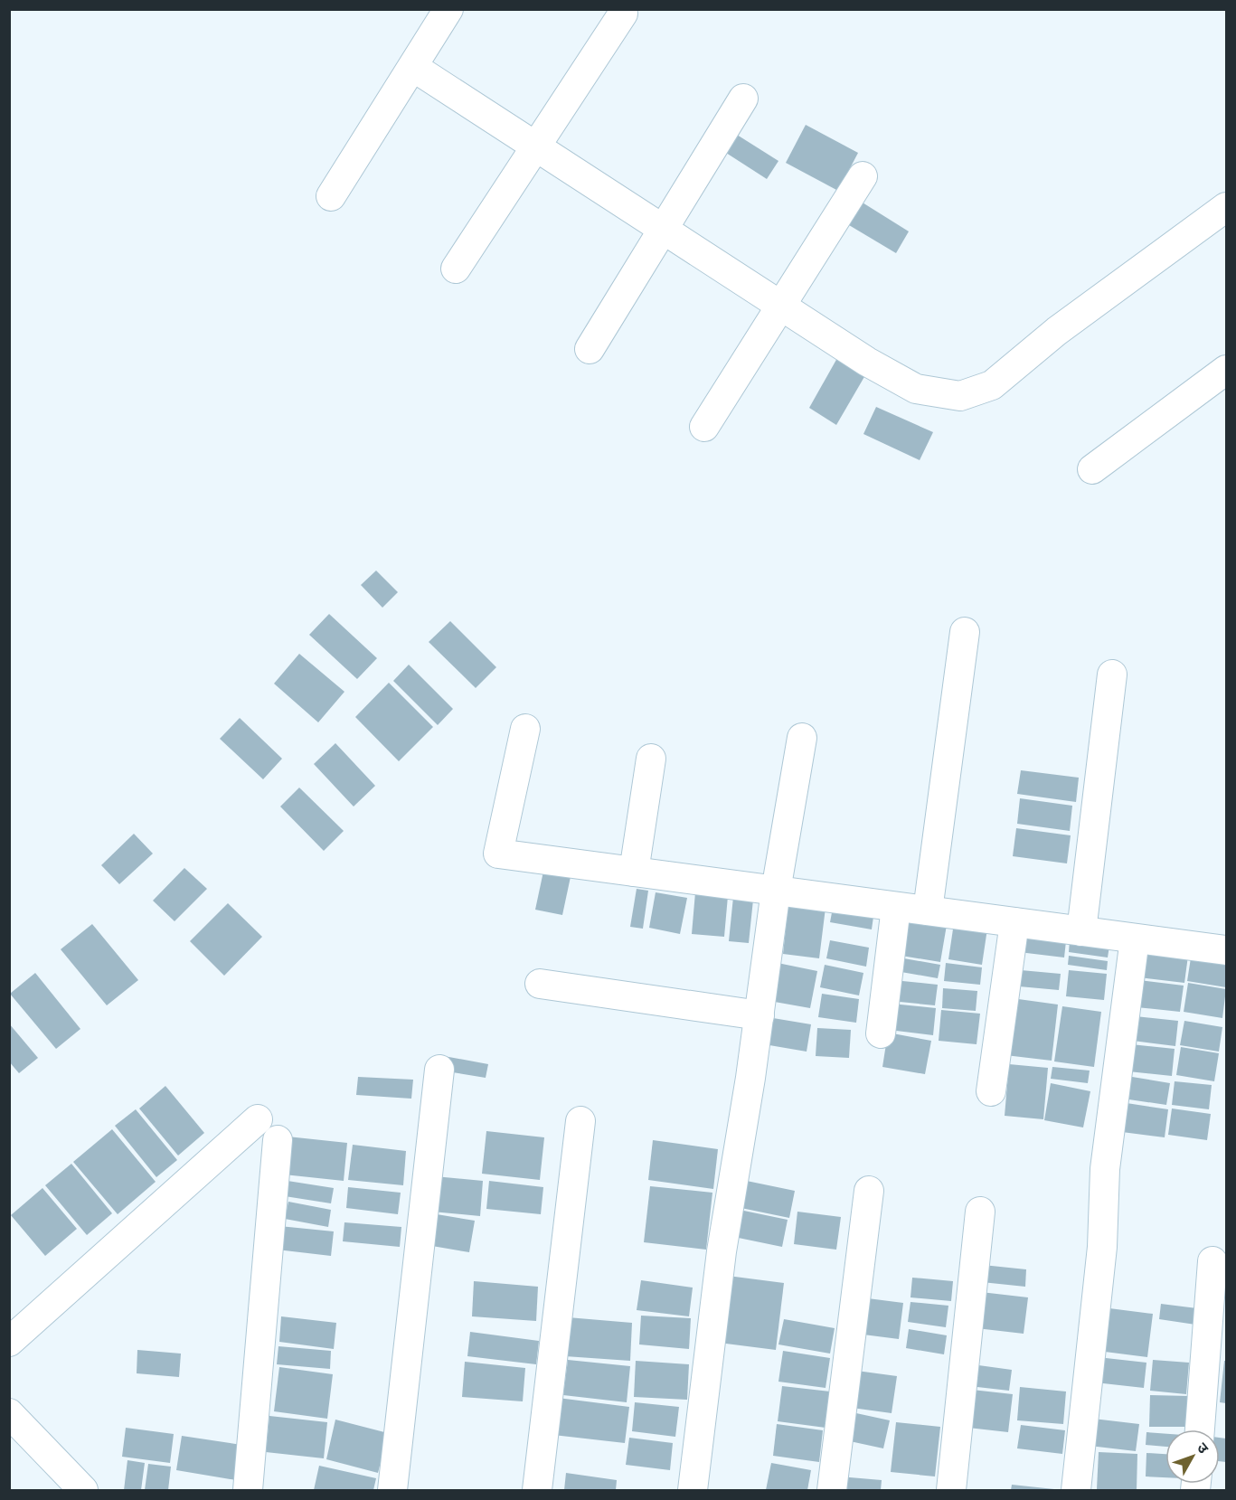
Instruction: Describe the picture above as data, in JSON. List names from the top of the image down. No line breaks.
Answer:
{"north":"top right"}
